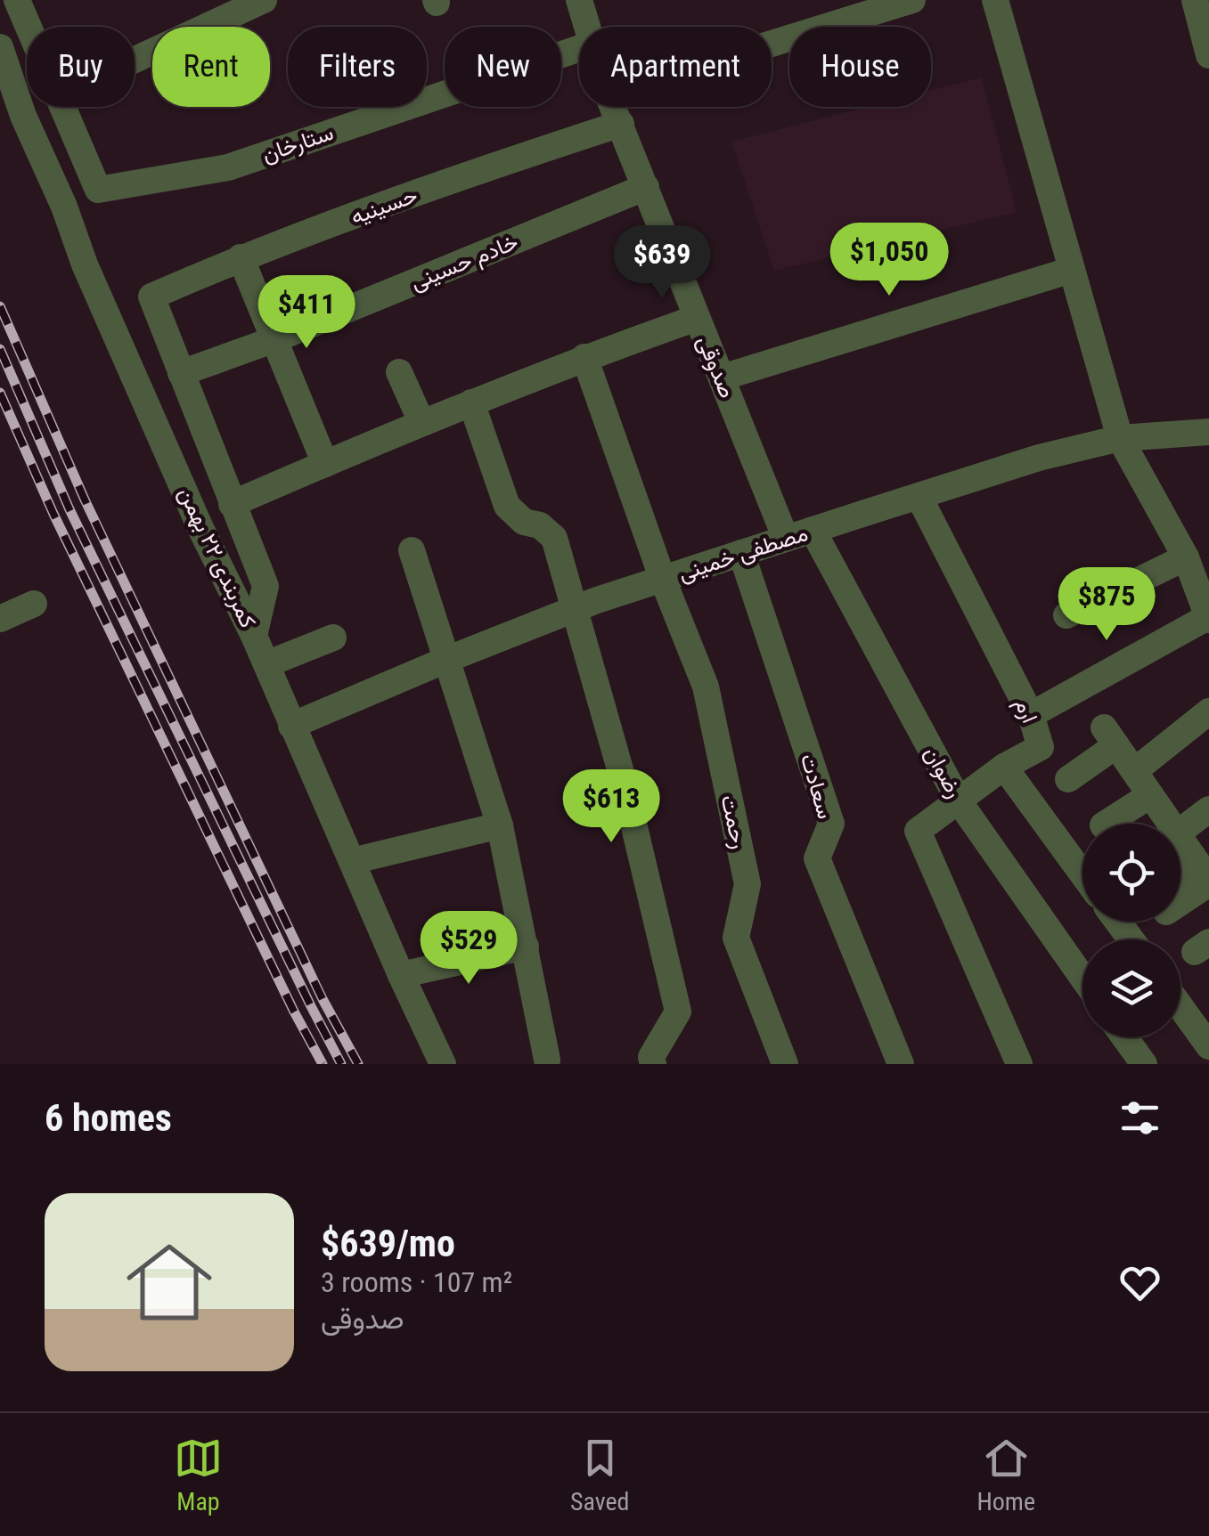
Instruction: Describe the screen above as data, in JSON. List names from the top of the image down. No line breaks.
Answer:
{"streets":{"street":["ستارخان","حسینیه","خادم حسینی","صدوقی","مصطفی خمینی","کمربندی ۲۲ بهمن","ارم","رضوان","سعادت","رحمت"]},"crossings":[["حسینیه","خادم حسینی"],["حسینیه","صدوقی"],["خادم حسینی","صدوقی"],["صدوقی","مصطفی خمینی"],["مصطفی خمینی","کمربندی ۲۲ بهمن"],["مصطفی خمینی","ارم"],["مصطفی خمینی","رضوان"],["مصطفی خمینی","سعادت"],["مصطفی خمینی","رحمت"]],"page":{"chip":["Buy","Rent","Filters","New","Apartment","House"],"price":["$1,050","$639","$411","$875","$613","$529"],"heading":"6 homes","list":[{"name":"$639/mo","note":"3 rooms · 107 m² · صدوقی"}],"tabs":["Map","Saved","Home"]}}
